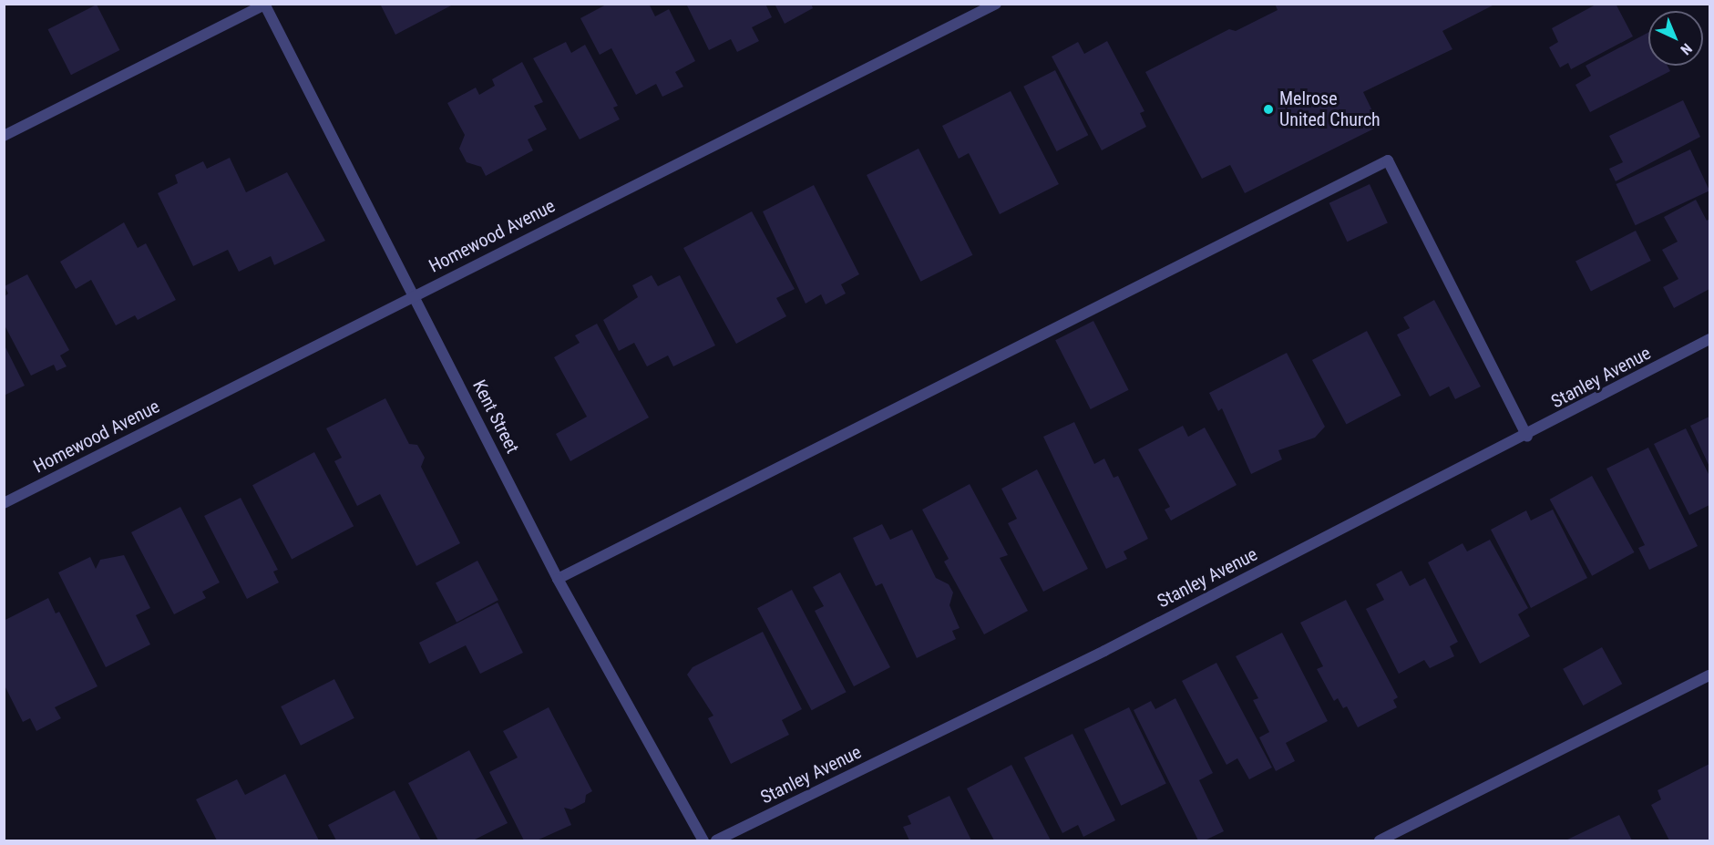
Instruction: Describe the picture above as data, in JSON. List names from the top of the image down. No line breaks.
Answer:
{"streets":{"street":["Homewood Avenue","Stanley Avenue","Kent Street"]},"crossings":[["Homewood Avenue","Kent Street"]],"places":["Melrose United Church"],"north":"bottom right"}
